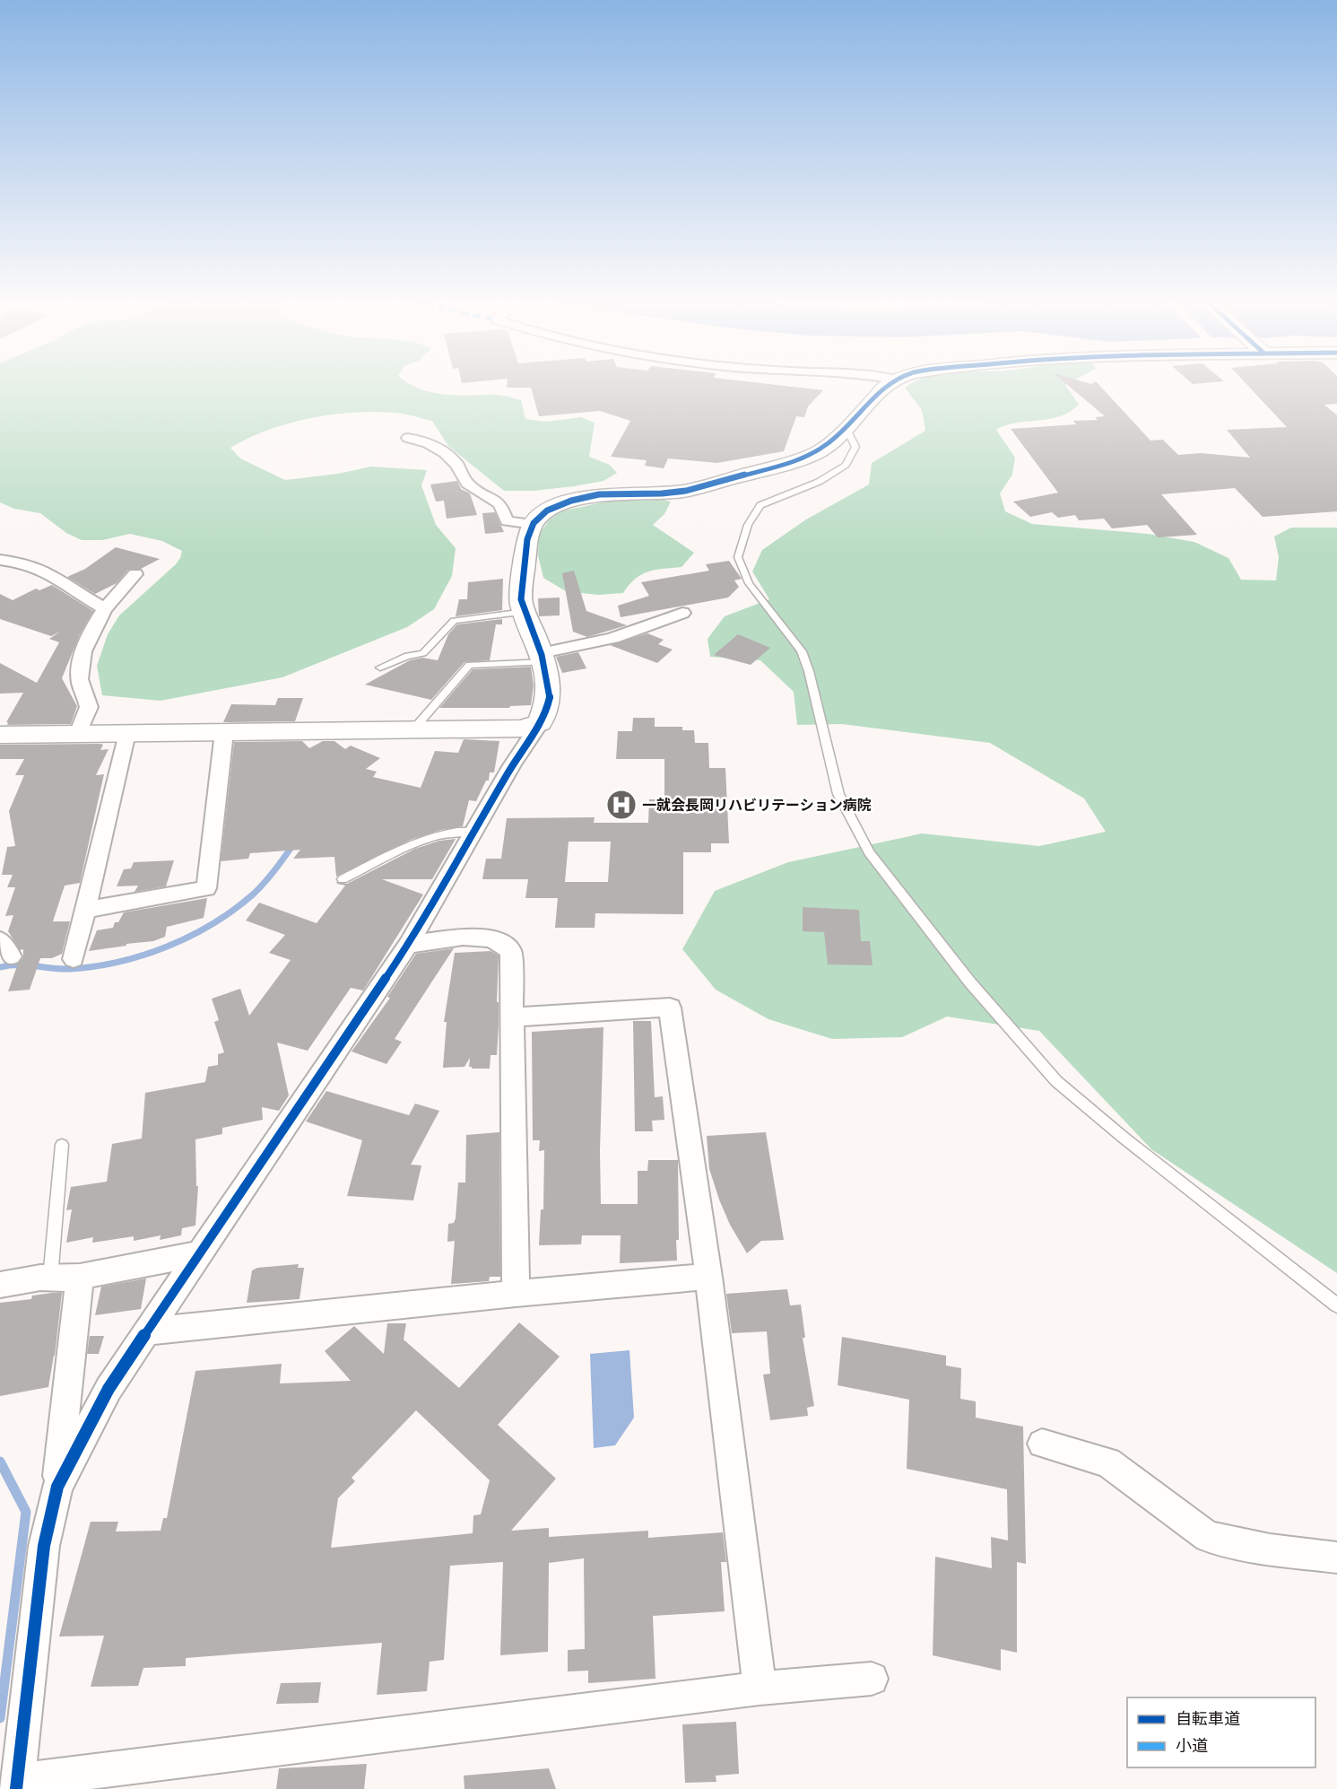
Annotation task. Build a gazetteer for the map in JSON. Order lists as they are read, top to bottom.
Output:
{
  "places": {
    "hospital": ["一就会長岡リハビリテーション病院"]
  },
  "legend": ["自転車道", "小道"]
}
